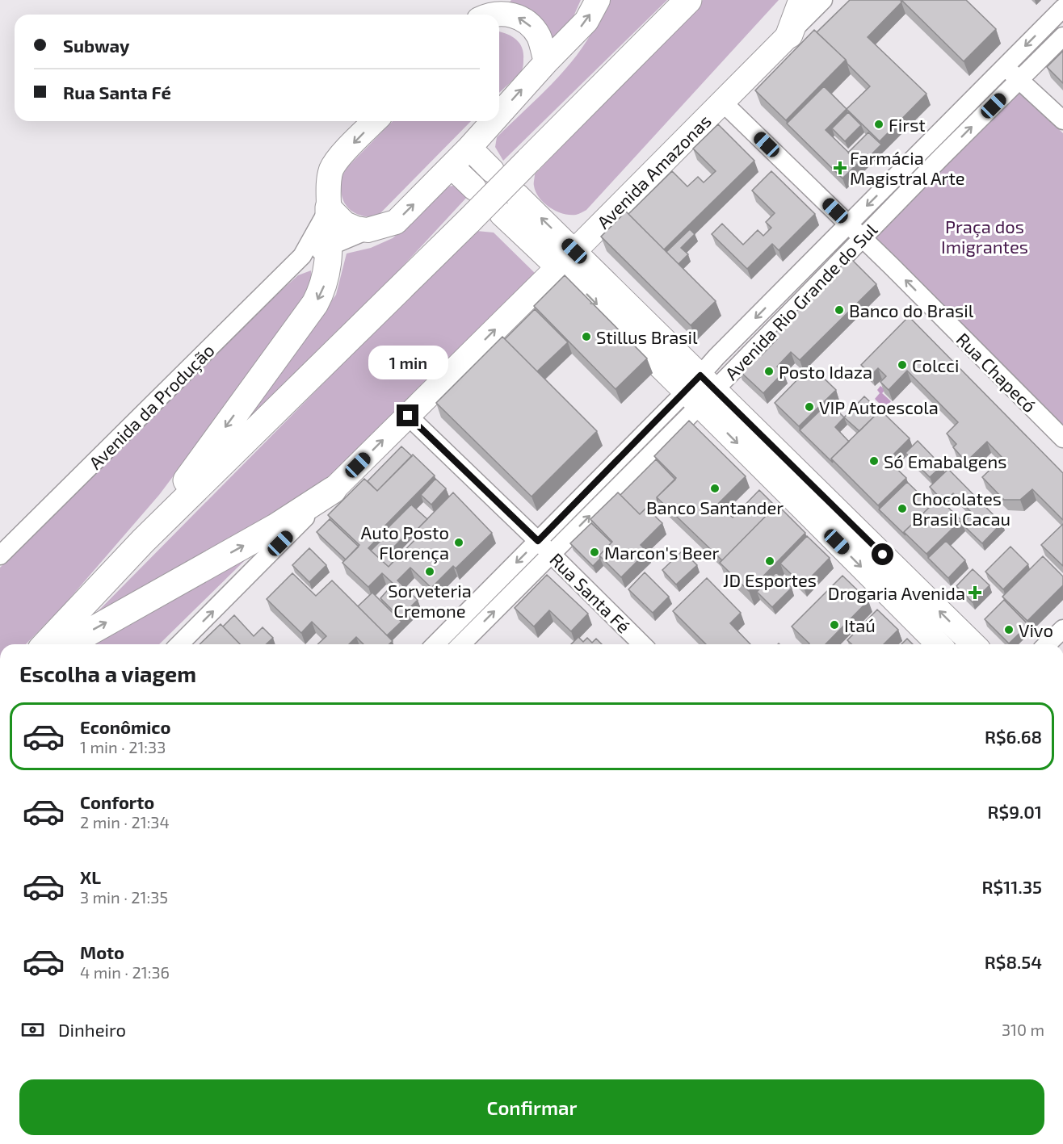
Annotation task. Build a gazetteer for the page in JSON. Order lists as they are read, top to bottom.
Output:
{
  "streets": {
    "main road": ["Avenida Amazonas"],
    "street": [
      "Avenida Rio Grande do Sul",
      "Rua Chapecó",
      "Avenida da Produção",
      "Rua Santa Fé"
    ]
  },
  "crossings": [
    ["Avenida Amazonas", "Rua Chapecó"],
    ["Avenida Amazonas", "Rua Santa Fé"],
    ["Avenida Rio Grande do Sul", "Rua Chapecó"],
    ["Avenida Rio Grande do Sul", "Rua Santa Fé"]
  ],
  "one_way": ["Avenida Amazonas", "Rua Chapecó"],
  "parks": ["Praça dos Imigrantes"],
  "places": {
    "other": [
      "First",
      "Banco do Brasil",
      "Stillus Brasil",
      "Colcci",
      "Posto Idaza",
      "VIP Autoescola",
      "Só Emabalgens",
      "Banco Santander",
      "Chocolates Brasil Cacau",
      "Auto Posto Florença",
      "Marcon's Beer",
      "JD Esportes",
      "Sorveteria Cremone",
      "Itaú",
      "Vivo"
    ],
    "health": ["Farmácia Magistral Arte", "Drogaria Avenida"]
  },
  "page": {
    "banner": ["Subway", "Rua Santa Fé"],
    "bubble": "1 min",
    "heading": "Escolha a viagem",
    "list": [
      {
        "name": "Econômico",
        "note": "1 min · 21:33",
        "value": "R$6.68"
      },
      {
        "name": "Conforto",
        "note": "2 min · 21:34",
        "value": "R$9.01"
      },
      {
        "name": "XL",
        "note": "3 min · 21:35",
        "value": "R$11.35"
      },
      {
        "name": "Moto",
        "note": "4 min · 21:36",
        "value": "R$8.54"
      }
    ],
    "pay": ["Dinheiro", "310 m"],
    "buttons": "Confirmar"
  }
}
